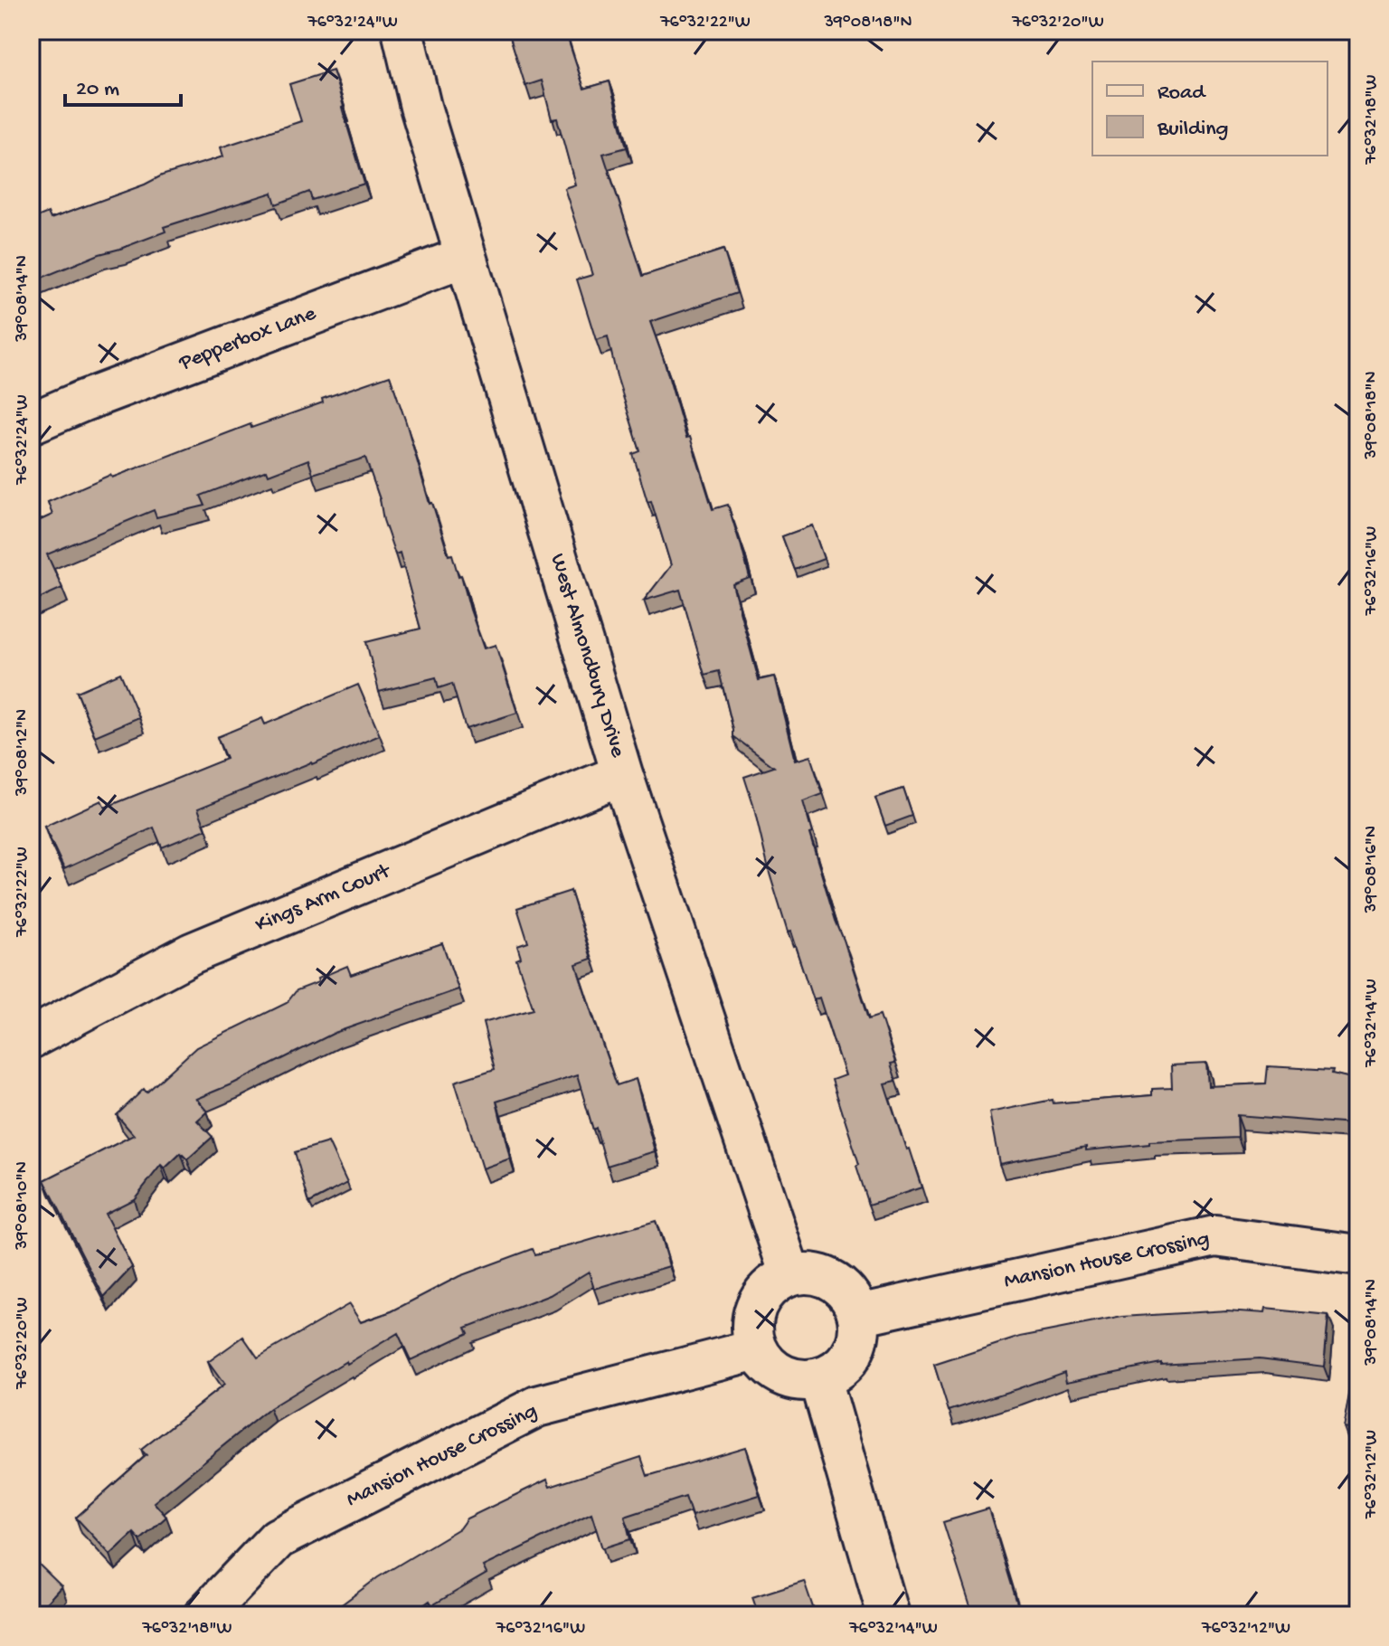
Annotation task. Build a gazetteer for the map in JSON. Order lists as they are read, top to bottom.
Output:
{
  "streets": {
    "street": [
      "Pepperbox Lane",
      "West Almondbury Drive",
      "Kings Arm Court",
      "Mansion House Crossing"
    ]
  },
  "crossings": [
    ["Pepperbox Lane", "West Almondbury Drive"],
    ["West Almondbury Drive", "Kings Arm Court"],
    ["West Almondbury Drive", "Mansion House Crossing"]
  ],
  "legend": ["Road", "Building"],
  "scale_bar": "20 m",
  "coordinates": [
    "76°32'24\"W",
    "76°32'22\"W",
    "39°08'18\"N",
    "76°32'20\"W",
    "76°32'18\"W",
    "39°08'14\"N",
    "76°32'16\"W",
    "39°08'12\"N",
    "39°08'16\"N",
    "76°32'14\"W",
    "39°08'10\"N",
    "76°32'12\"W"
  ]
}
